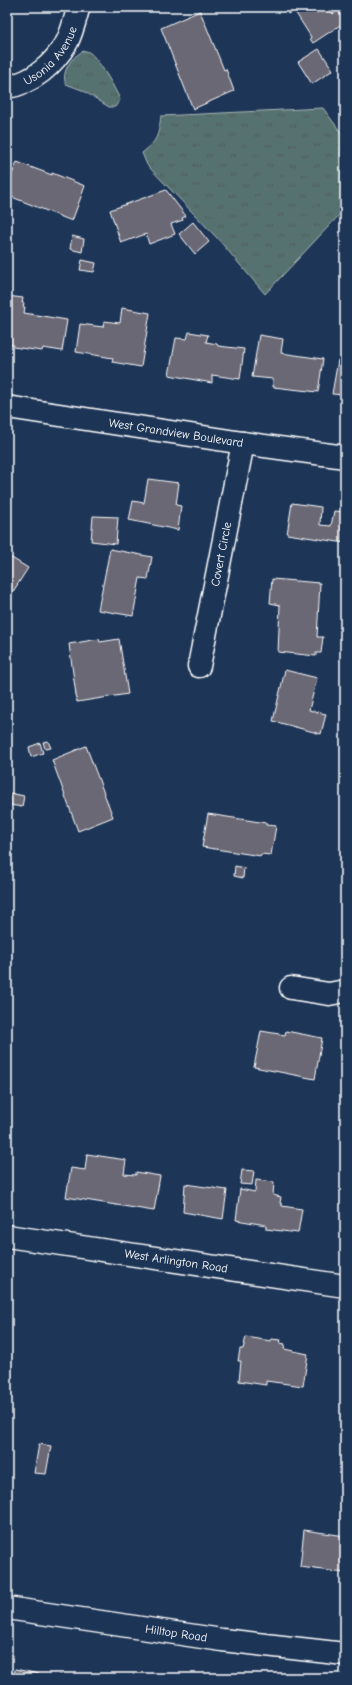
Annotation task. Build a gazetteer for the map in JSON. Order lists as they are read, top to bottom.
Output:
{
  "streets": {
    "street": [
      "Usonia Avenue",
      "West Grandview Boulevard",
      "Covert Circle",
      "West Arlington Road",
      "Hilltop Road"
    ]
  },
  "crossings": [
    ["West Grandview Boulevard", "Covert Circle"]
  ]
}
